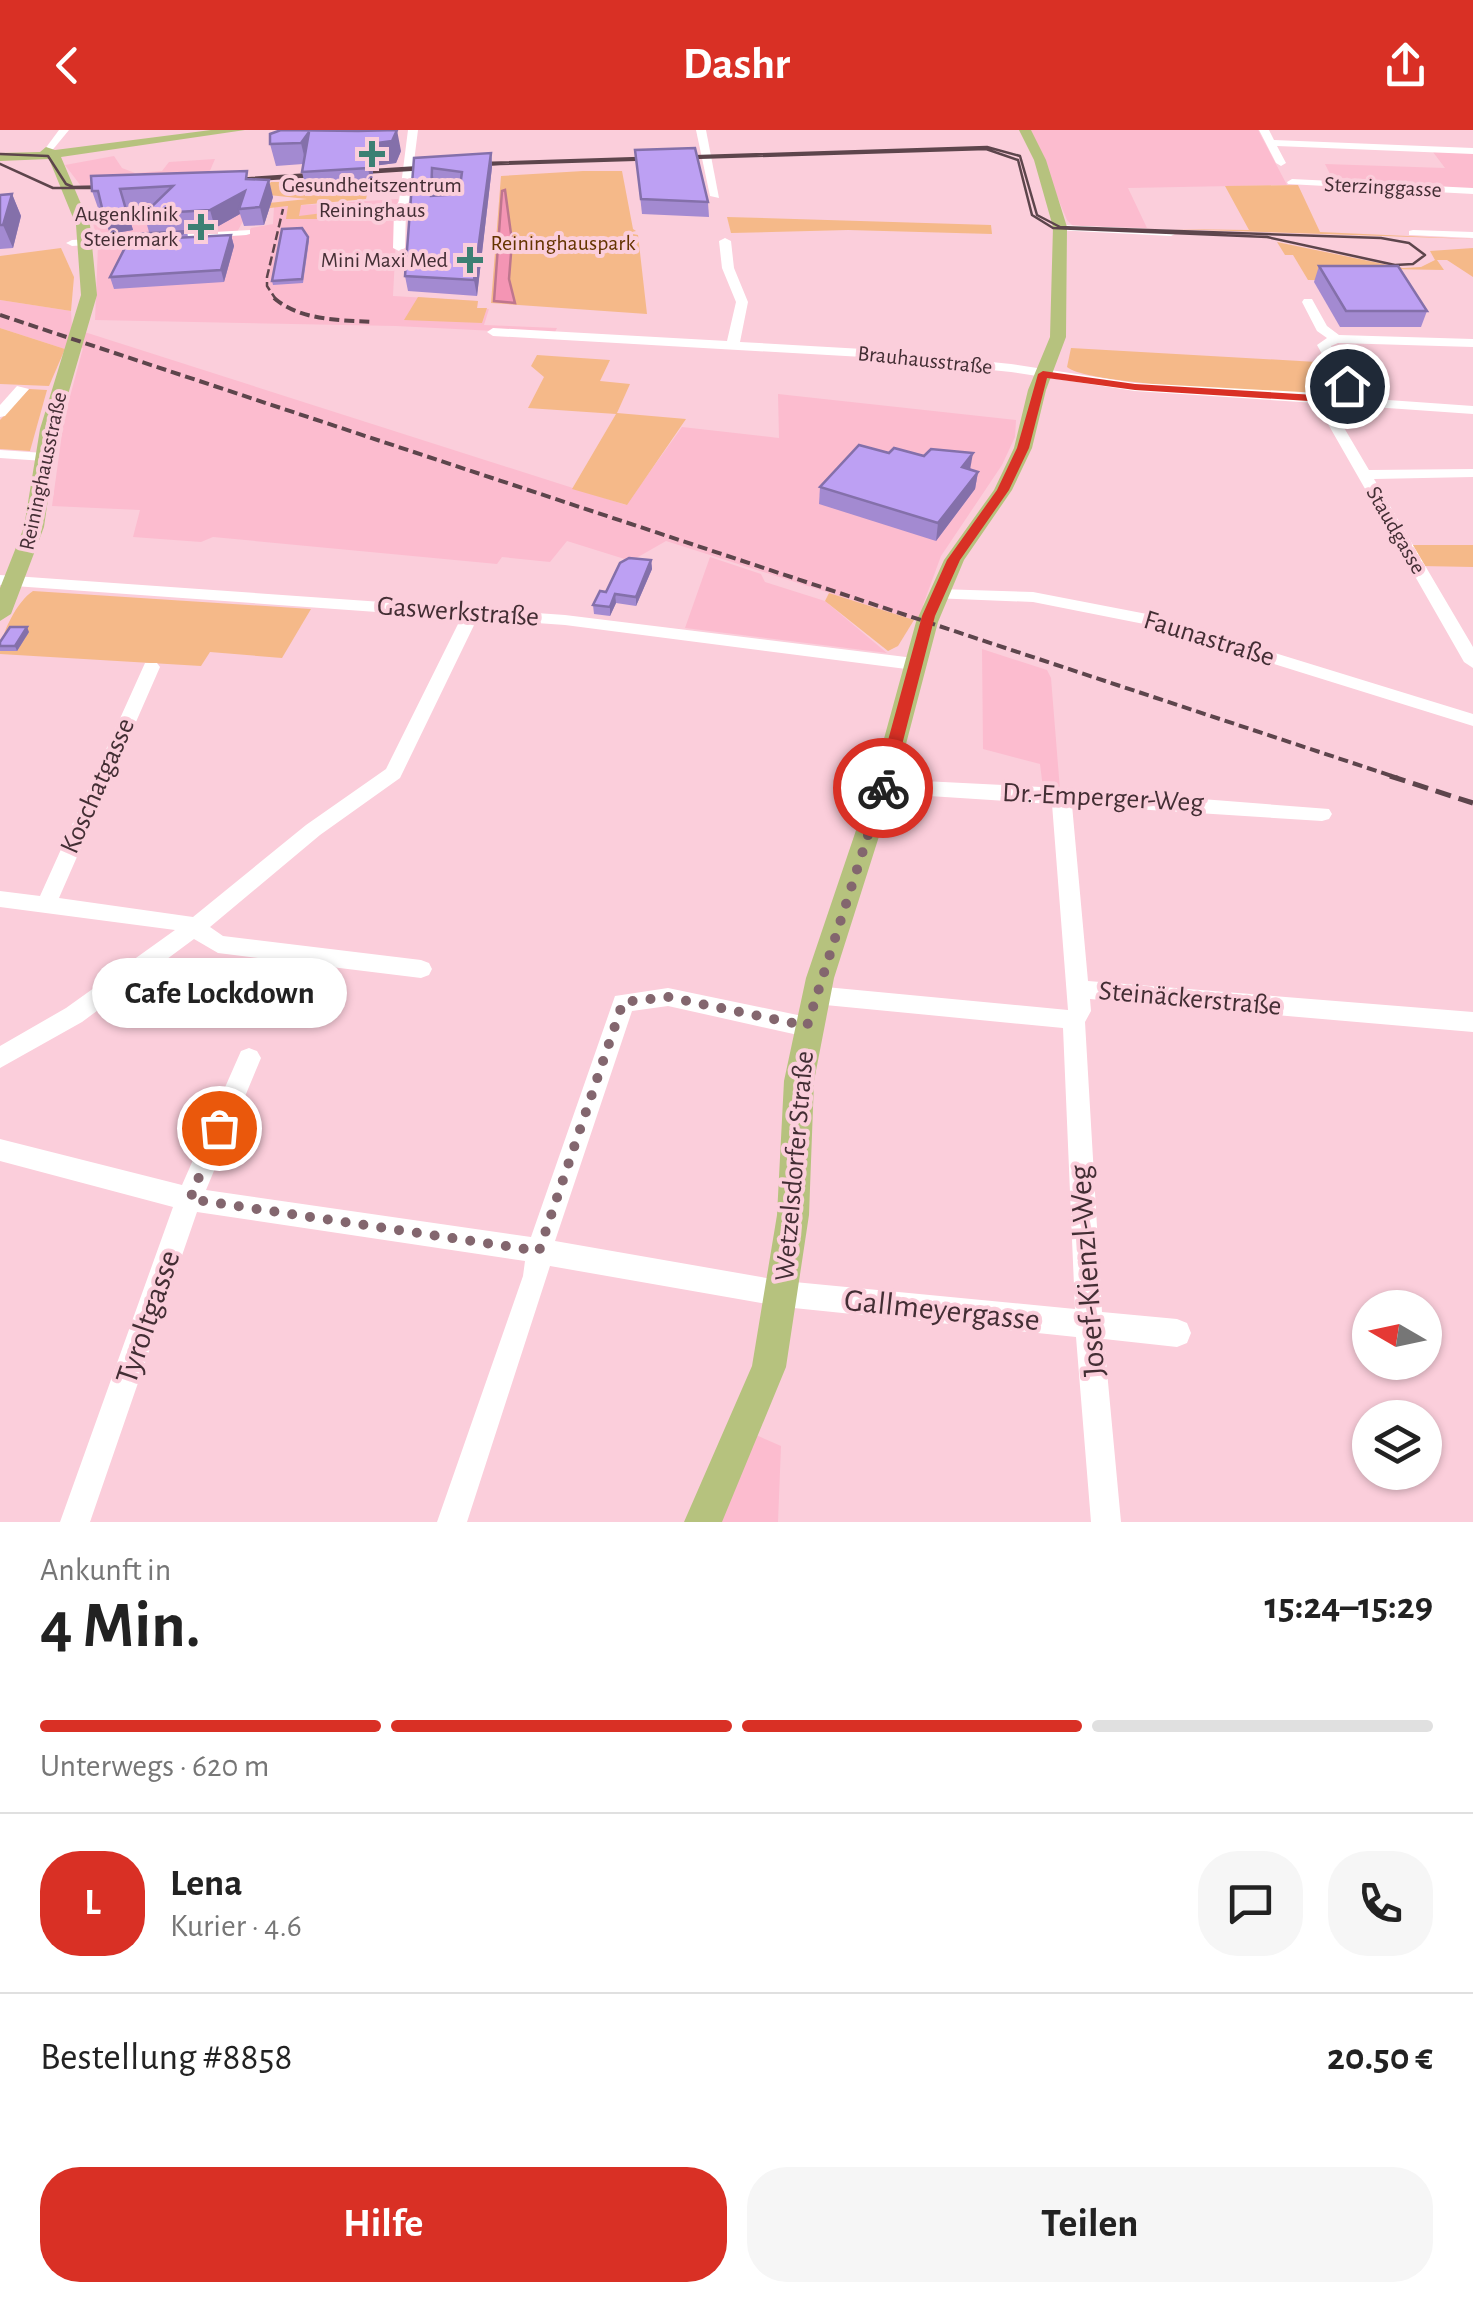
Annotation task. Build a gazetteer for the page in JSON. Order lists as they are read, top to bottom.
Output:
{
  "streets": {
    "main road": ["Reininghausstraße", "Wetzelsdorfer Straße"],
    "street": [
      "Sterzinggasse",
      "Brauhausstraße",
      "Staudgasse",
      "Gaswerkstraße",
      "Faunastraße",
      "Koschatgasse",
      "Dr.-Emperger-Weg",
      "Steinäckerstraße",
      "Josef-Kienzl-Weg",
      "Gallmeyergasse",
      "Tyroltgasse"
    ]
  },
  "crossings": [
    ["Brauhausstraße", "Staudgasse"],
    ["Brauhausstraße", "Wetzelsdorfer Straße"],
    ["Reininghausstraße", "Gaswerkstraße"],
    ["Gaswerkstraße", "Wetzelsdorfer Straße"],
    ["Faunastraße", "Wetzelsdorfer Straße"],
    ["Dr.-Emperger-Weg", "Wetzelsdorfer Straße"],
    ["Steinäckerstraße", "Wetzelsdorfer Straße"],
    ["Steinäckerstraße", "Josef-Kienzl-Weg"],
    ["Steinäckerstraße", "Gallmeyergasse"],
    ["Wetzelsdorfer Straße", "Gallmeyergasse"],
    ["Josef-Kienzl-Weg", "Gallmeyergasse"],
    ["Gallmeyergasse", "Tyroltgasse"]
  ],
  "parks": ["Reininghauspark"],
  "places": {
    "health": ["Gesundheitszentrum Reininghaus", "Augenklinik Steiermark", "Mini Maxi Med"],
    "other": ["Cafe Lockdown"]
  },
  "north": "left",
  "page": {
    "header": "Dashr",
    "bubble": "Cafe Lockdown",
    "heading": ["4 Min.", "Ankunft in", "15:24–15:29"],
    "panel": [
      "Lena",
      "Kurier · 4.6",
      "Bestellung #8858",
      "20.50 €"
    ],
    "bar": "Unterwegs · 620 m",
    "round": "L",
    "buttons": ["Hilfe", "Teilen"]
  }
}
